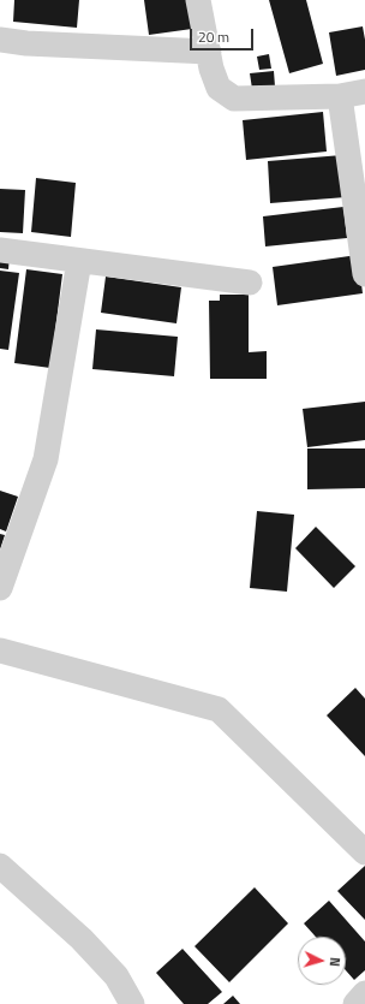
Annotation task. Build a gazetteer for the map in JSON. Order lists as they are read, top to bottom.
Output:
{
  "scale_bar": "20 m",
  "north": "right"
}
